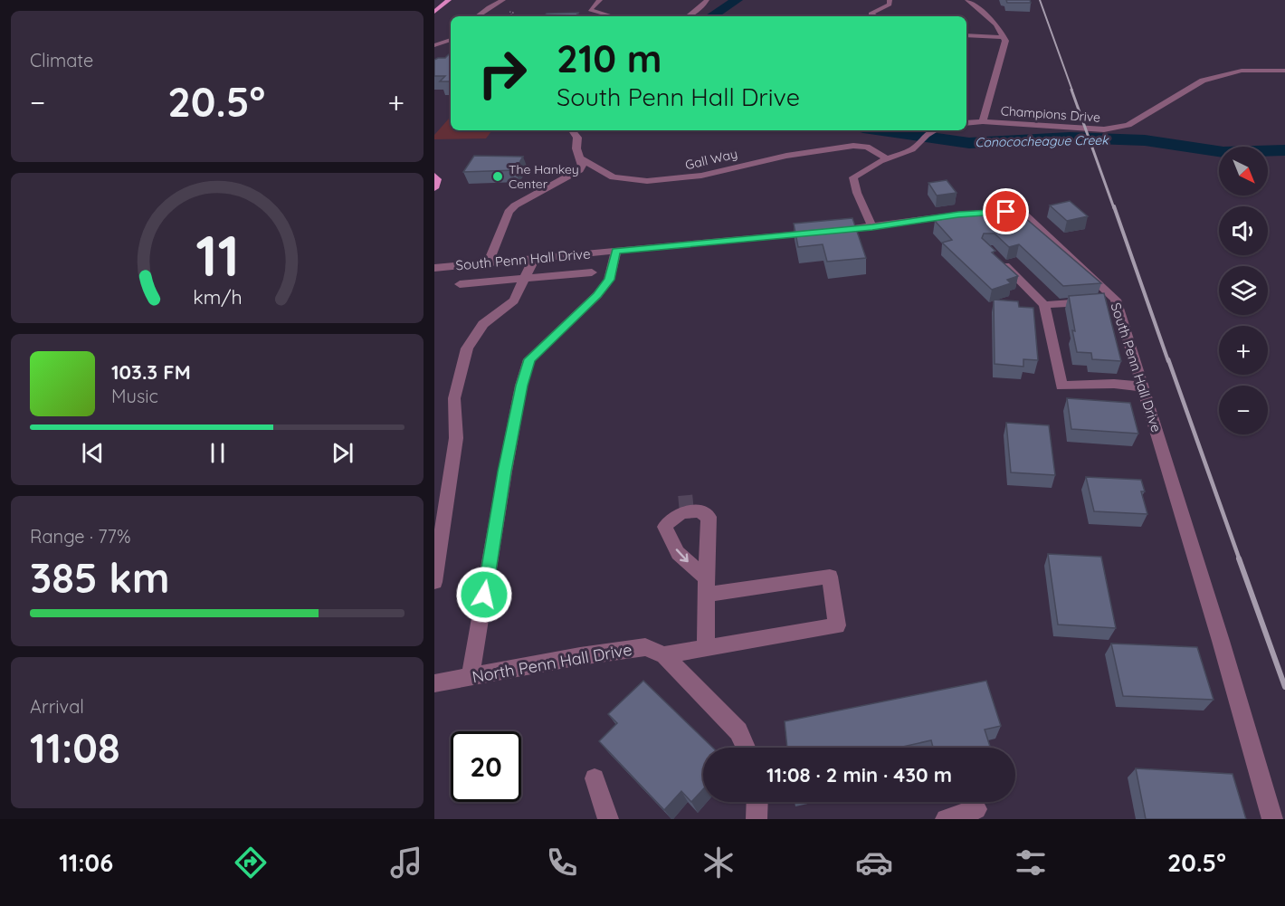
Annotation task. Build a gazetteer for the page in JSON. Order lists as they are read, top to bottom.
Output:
{
  "streets": {
    "street": [
      "Champions Drive",
      "Gall Way",
      "South Penn Hall Drive",
      "North Penn Hall Drive"
    ]
  },
  "water": ["Conococheague Creek"],
  "places": ["The Hankey Center"],
  "north": "bottom right",
  "page": {
    "tile": [
      "Climate",
      ["Range · 77%", "385 km"],
      ["Arrival", "11:08"]
    ],
    "turn": ["210 m", "South Penn Hall Drive"],
    "heat": ["−", "20.5°", "+"],
    "map_buttons": ["+", "−"],
    "song": ["103.3 FM", "Music"],
    "limit": "20",
    "trip": "11:08 · 2 min · 430 m",
    "tabs": ["11:06", "20.5°"],
    "gauge": ["11", "km/h"]
  }
}
